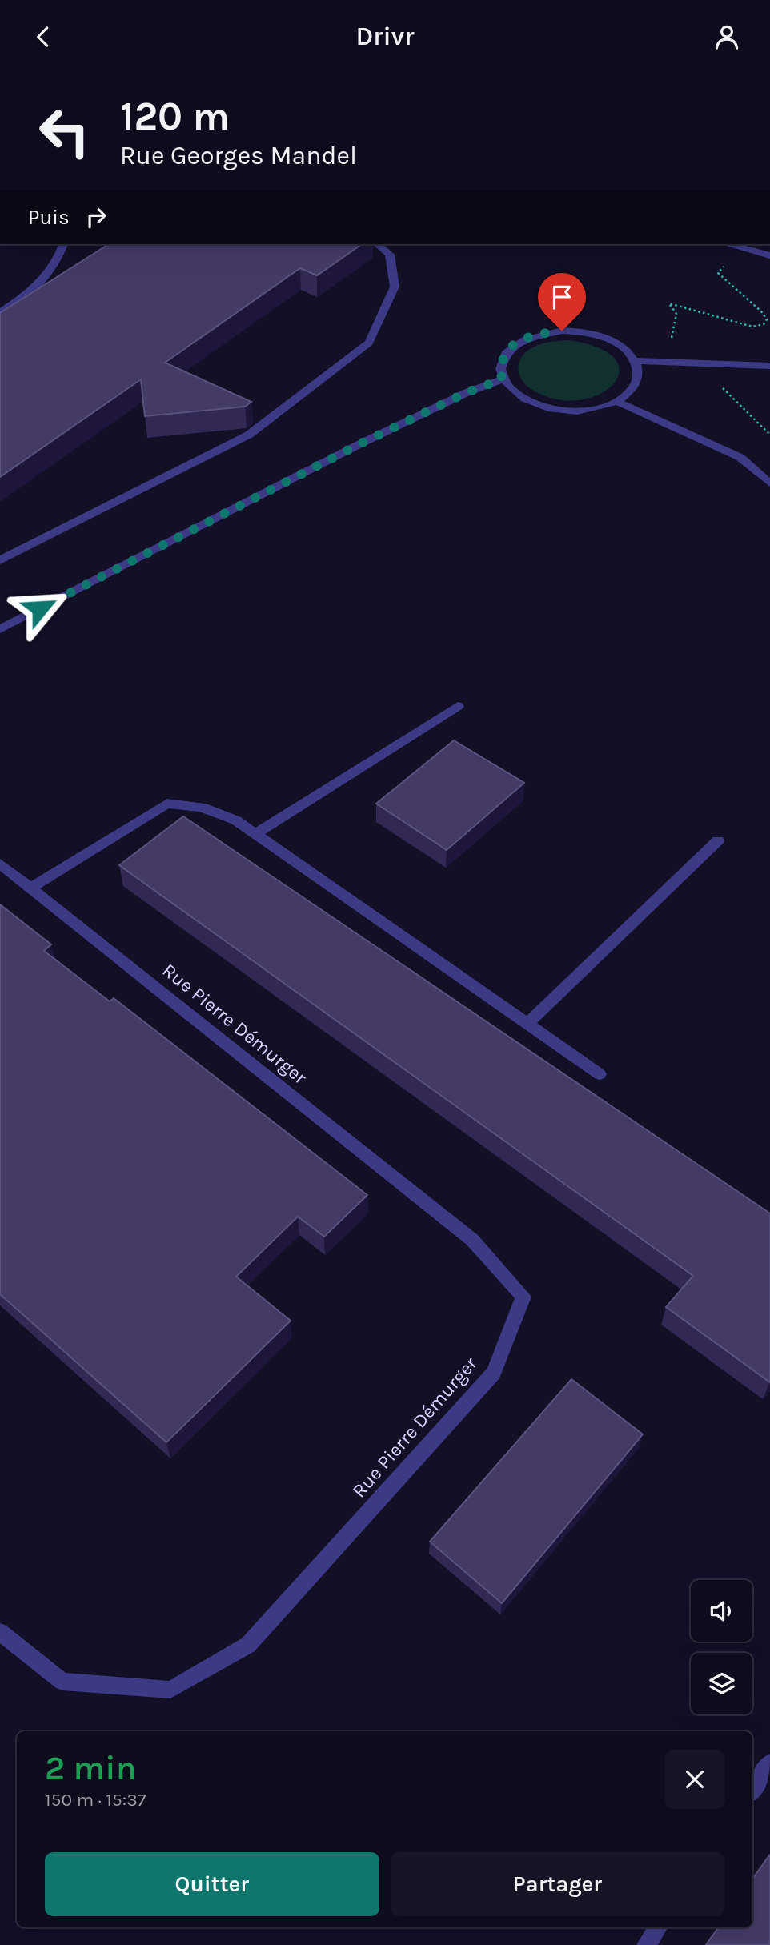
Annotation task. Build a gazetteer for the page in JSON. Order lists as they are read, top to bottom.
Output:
{
  "streets": {
    "street": ["Rue Pierre Démurger"]
  },
  "page": {
    "header": "Drivr",
    "turn": ["120 m", "Rue Georges Mandel"],
    "then": "Puis",
    "heading": ["2 min", "150 m · 15:37"],
    "buttons": ["Quitter", "Partager"]
  }
}
